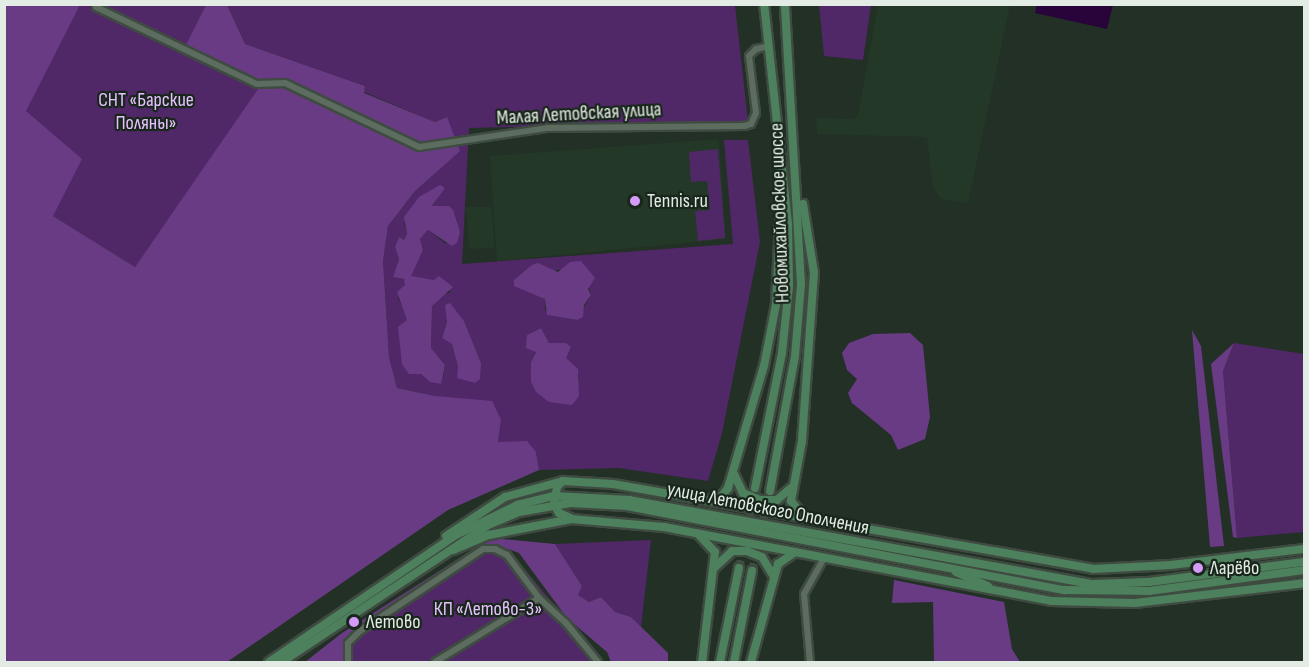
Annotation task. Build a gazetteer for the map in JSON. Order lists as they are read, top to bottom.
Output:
{
  "streets": {
    "street": ["Малая Летовская улица", "Новомихайловское шоссе", "улица Летовского Ополчения"]
  },
  "crossings": [
    ["Малая Летовская улица", "Новомихайловское шоссе"]
  ],
  "parks": ["СНТ «Барские Поляны»", "КП «Летово-3»"],
  "places": ["Tennis.ru", "Ларёво", "Летово"]
}
